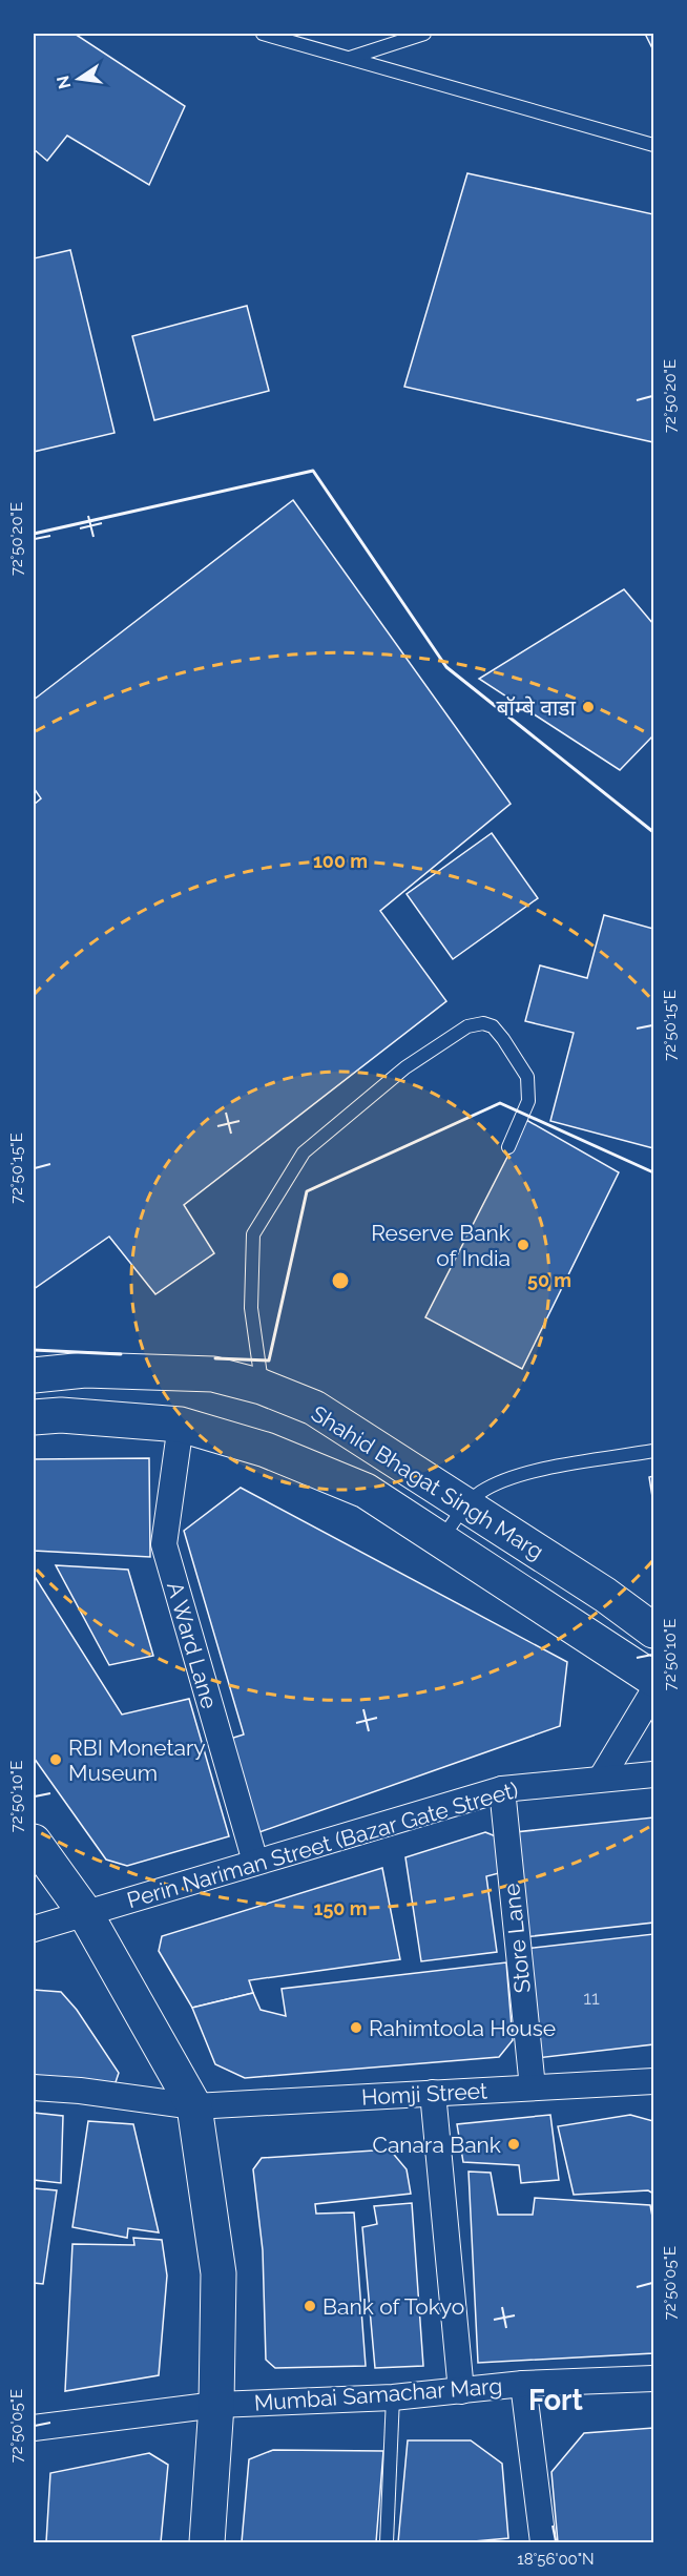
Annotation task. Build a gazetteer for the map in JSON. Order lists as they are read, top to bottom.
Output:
{
  "streets": {
    "main road": ["Shahid Bhagat Singh Marg"],
    "street": [
      "A Ward Lane",
      "Perin Nariman Street (Bazar Gate Street)",
      "Store Lane",
      "Homji Street",
      "Mumbai Samachar Marg"
    ]
  },
  "crossings": [
    ["Shahid Bhagat Singh Marg", "A Ward Lane"],
    ["A Ward Lane", "Perin Nariman Street (Bazar Gate Street)"],
    ["Perin Nariman Street (Bazar Gate Street)", "Store Lane"],
    ["Store Lane", "Homji Street"]
  ],
  "districts": ["Fort"],
  "places": [
    "बॉम्बे वाडा",
    "Reserve Bank of India",
    "RBI Monetary Museum",
    "Rahimtoola House",
    "Canara Bank",
    "Bank of Tokyo"
  ],
  "house_numbers": ["11"],
  "north": "left",
  "coordinates": [
    "72°50'20\"E",
    "72°50'15\"E",
    "72°50'10\"E",
    "72°50'05\"E",
    "18°56'00\"N"
  ],
  "rings": ["100 m", "50 m", "150 m"]
}
